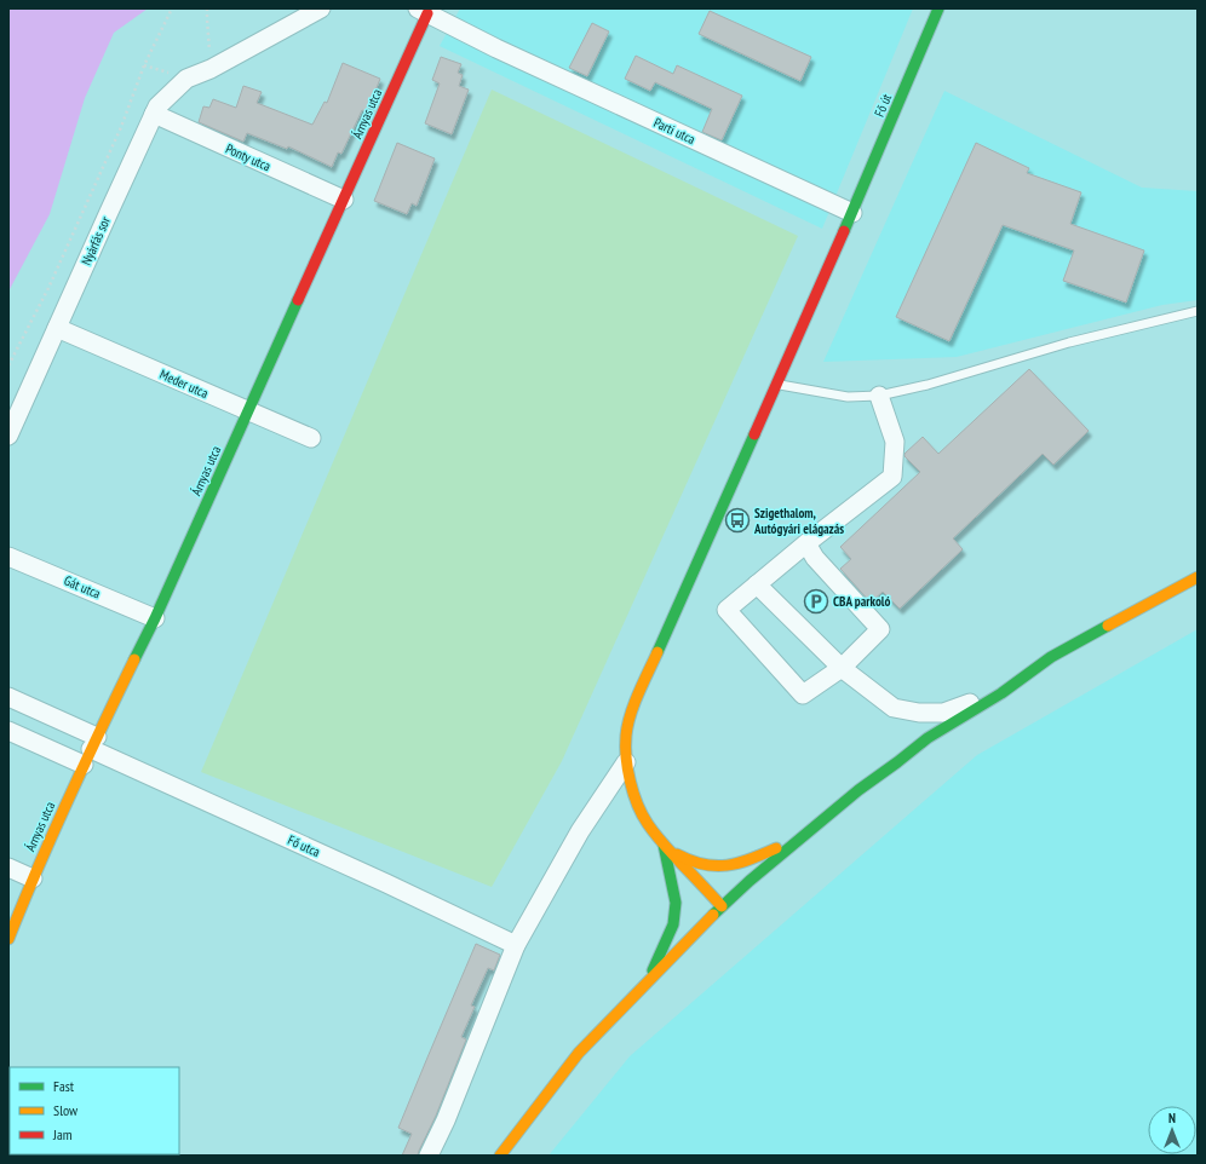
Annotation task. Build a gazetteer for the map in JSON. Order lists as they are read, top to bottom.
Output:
{
  "streets": {
    "main road": ["Fő út", "Árnyas utca"],
    "street": [
      "Parti utca",
      "Ponty utca",
      "Nyárfás sor",
      "Meder utca",
      "Gát utca",
      "Fő utca"
    ]
  },
  "crossings": [
    ["Fő út", "Parti utca"],
    ["Árnyas utca", "Parti utca"],
    ["Árnyas utca", "Ponty utca"],
    ["Árnyas utca", "Meder utca"],
    ["Árnyas utca", "Gát utca"],
    ["Árnyas utca", "Fő utca"],
    ["Ponty utca", "Nyárfás sor"],
    ["Nyárfás sor", "Meder utca"]
  ],
  "places": {
    "bus stop": ["Szigethalom, Autógyári elágazás"],
    "parking": ["CBA parkoló"]
  },
  "legend": ["Fast", "Slow", "Jam"],
  "north": "top"
}
